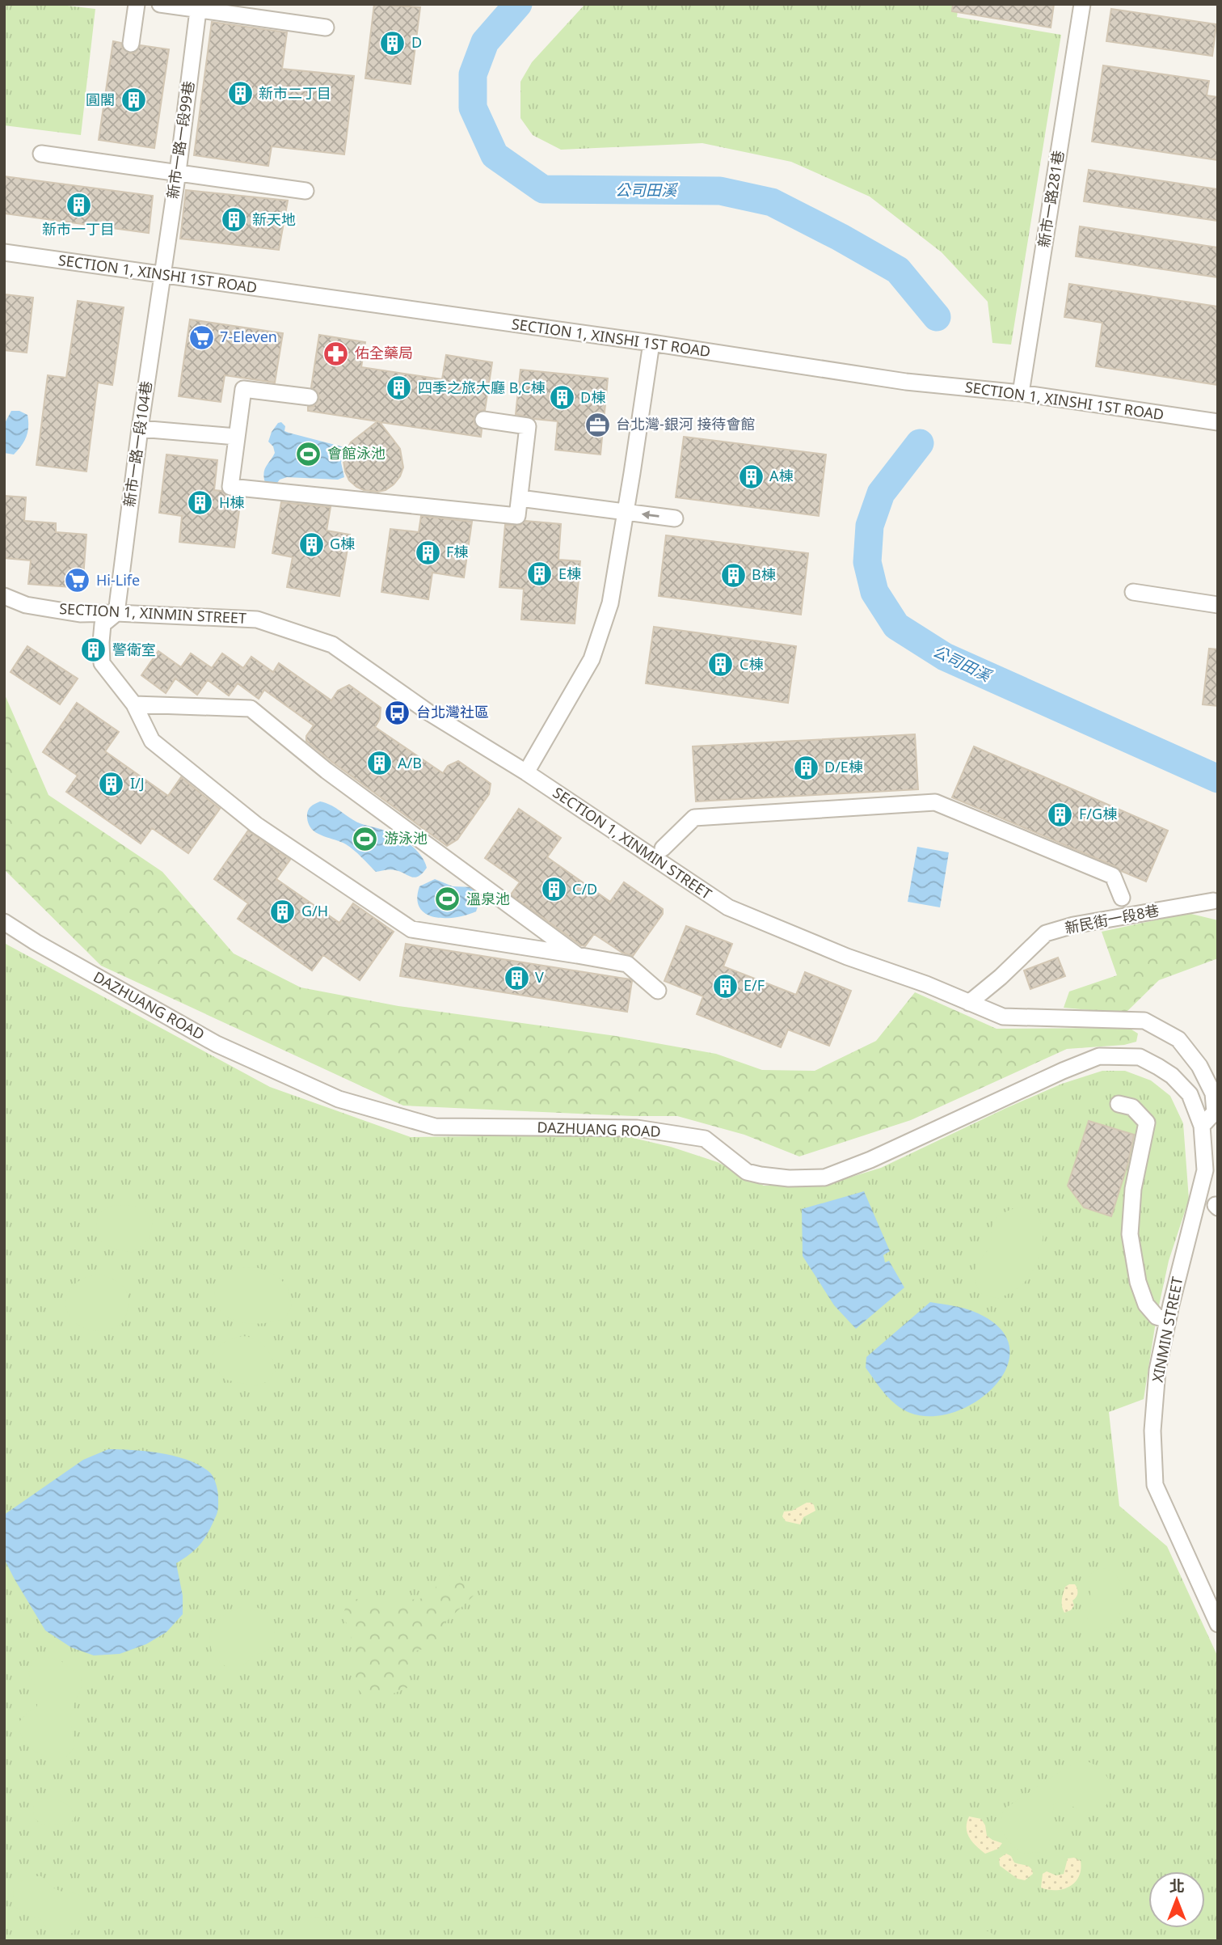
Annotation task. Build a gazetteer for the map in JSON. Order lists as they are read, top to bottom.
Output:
{
  "streets": {
    "street": [
      "新市一路一段99巷",
      "新市一路281巷",
      "SECTION 1, XINSHI 1ST ROAD",
      "新市一路一段104巷",
      "SECTION 1, XINMIN STREET",
      "新民街一段8巷",
      "DAZHUANG ROAD",
      "XINMIN STREET"
    ]
  },
  "crossings": [
    ["新市一路一段99巷", "SECTION 1, XINSHI 1ST ROAD"],
    ["新市一路一段99巷", "新市一路一段104巷"],
    ["新市一路281巷", "SECTION 1, XINSHI 1ST ROAD"],
    ["SECTION 1, XINSHI 1ST ROAD", "新市一路一段104巷"],
    ["新市一路一段104巷", "SECTION 1, XINMIN STREET"],
    ["SECTION 1, XINMIN STREET", "新民街一段8巷"],
    ["SECTION 1, XINMIN STREET", "DAZHUANG ROAD"],
    ["SECTION 1, XINMIN STREET", "XINMIN STREET"],
    ["DAZHUANG ROAD", "XINMIN STREET"]
  ],
  "water": ["公司田溪"],
  "places": {
    "building": [
      "D",
      "新市二丁目",
      "圓閣",
      "新市一丁目",
      "新天地",
      "四季之旅大廳 B,C棟",
      "D棟",
      "A棟",
      "H棟",
      "G棟",
      "F棟",
      "E棟",
      "B棟",
      "警衛室",
      "C棟",
      "A/B",
      "D/E棟",
      "I/J",
      "F/G棟",
      "C/D",
      "G/H",
      "V",
      "E/F"
    ],
    "supermarket": ["7-Eleven", "Hi-Life"],
    "pharmacy": ["佑全藥局"],
    "office": ["台北灣-銀河 接待會館"],
    "sports": ["會館泳池", "游泳池", "溫泉池"],
    "bus stop": ["台北灣社區"]
  },
  "north": "top"
}
